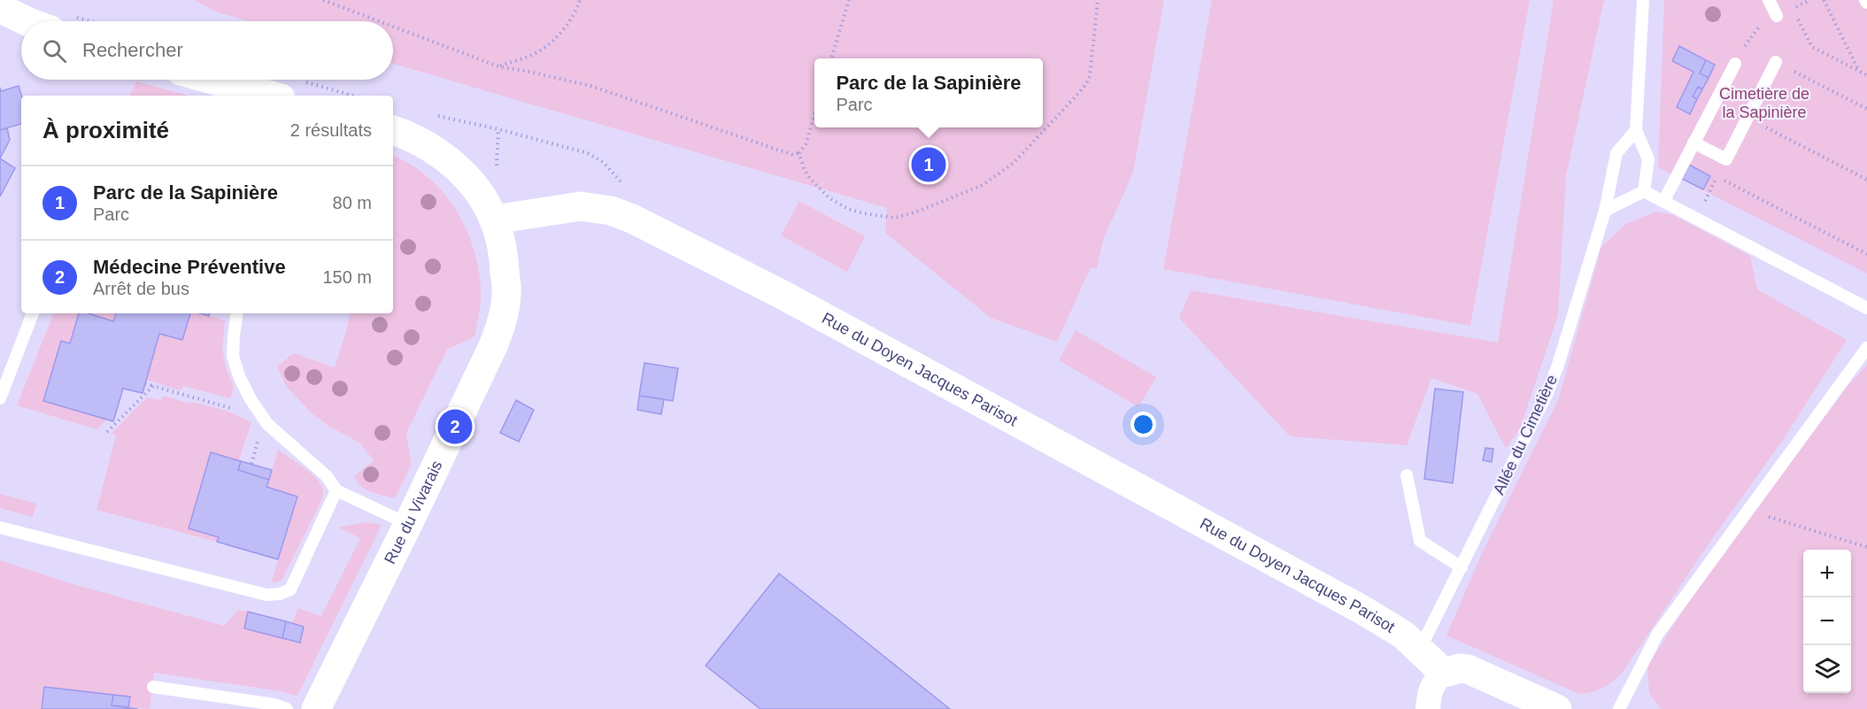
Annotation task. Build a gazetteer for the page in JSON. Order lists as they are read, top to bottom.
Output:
{
  "streets": {
    "street": ["Rue du Doyen Jacques Parisot", "Rue du Vivarais"],
    "lane": ["Allée du Cimetière"]
  },
  "crossings": [
    ["Rue du Doyen Jacques Parisot", "Allée du Cimetière"],
    ["Rue du Doyen Jacques Parisot", "Rue du Vivarais"]
  ],
  "parks": ["Cimetière de la Sapinière"],
  "page": {
    "search": "Rechercher",
    "popup": ["Parc de la Sapinière", "Parc"],
    "heading": ["À proximité", "2 résultats"],
    "pins": ["1", "2"],
    "list": [
      {
        "mark": "1",
        "name": "Parc de la Sapinière",
        "note": "Parc",
        "value": "80 m"
      },
      {
        "mark": "2",
        "name": "Médecine Préventive",
        "note": "Arrêt de bus",
        "value": "150 m"
      }
    ],
    "map_buttons": ["+", "−"]
  }
}
